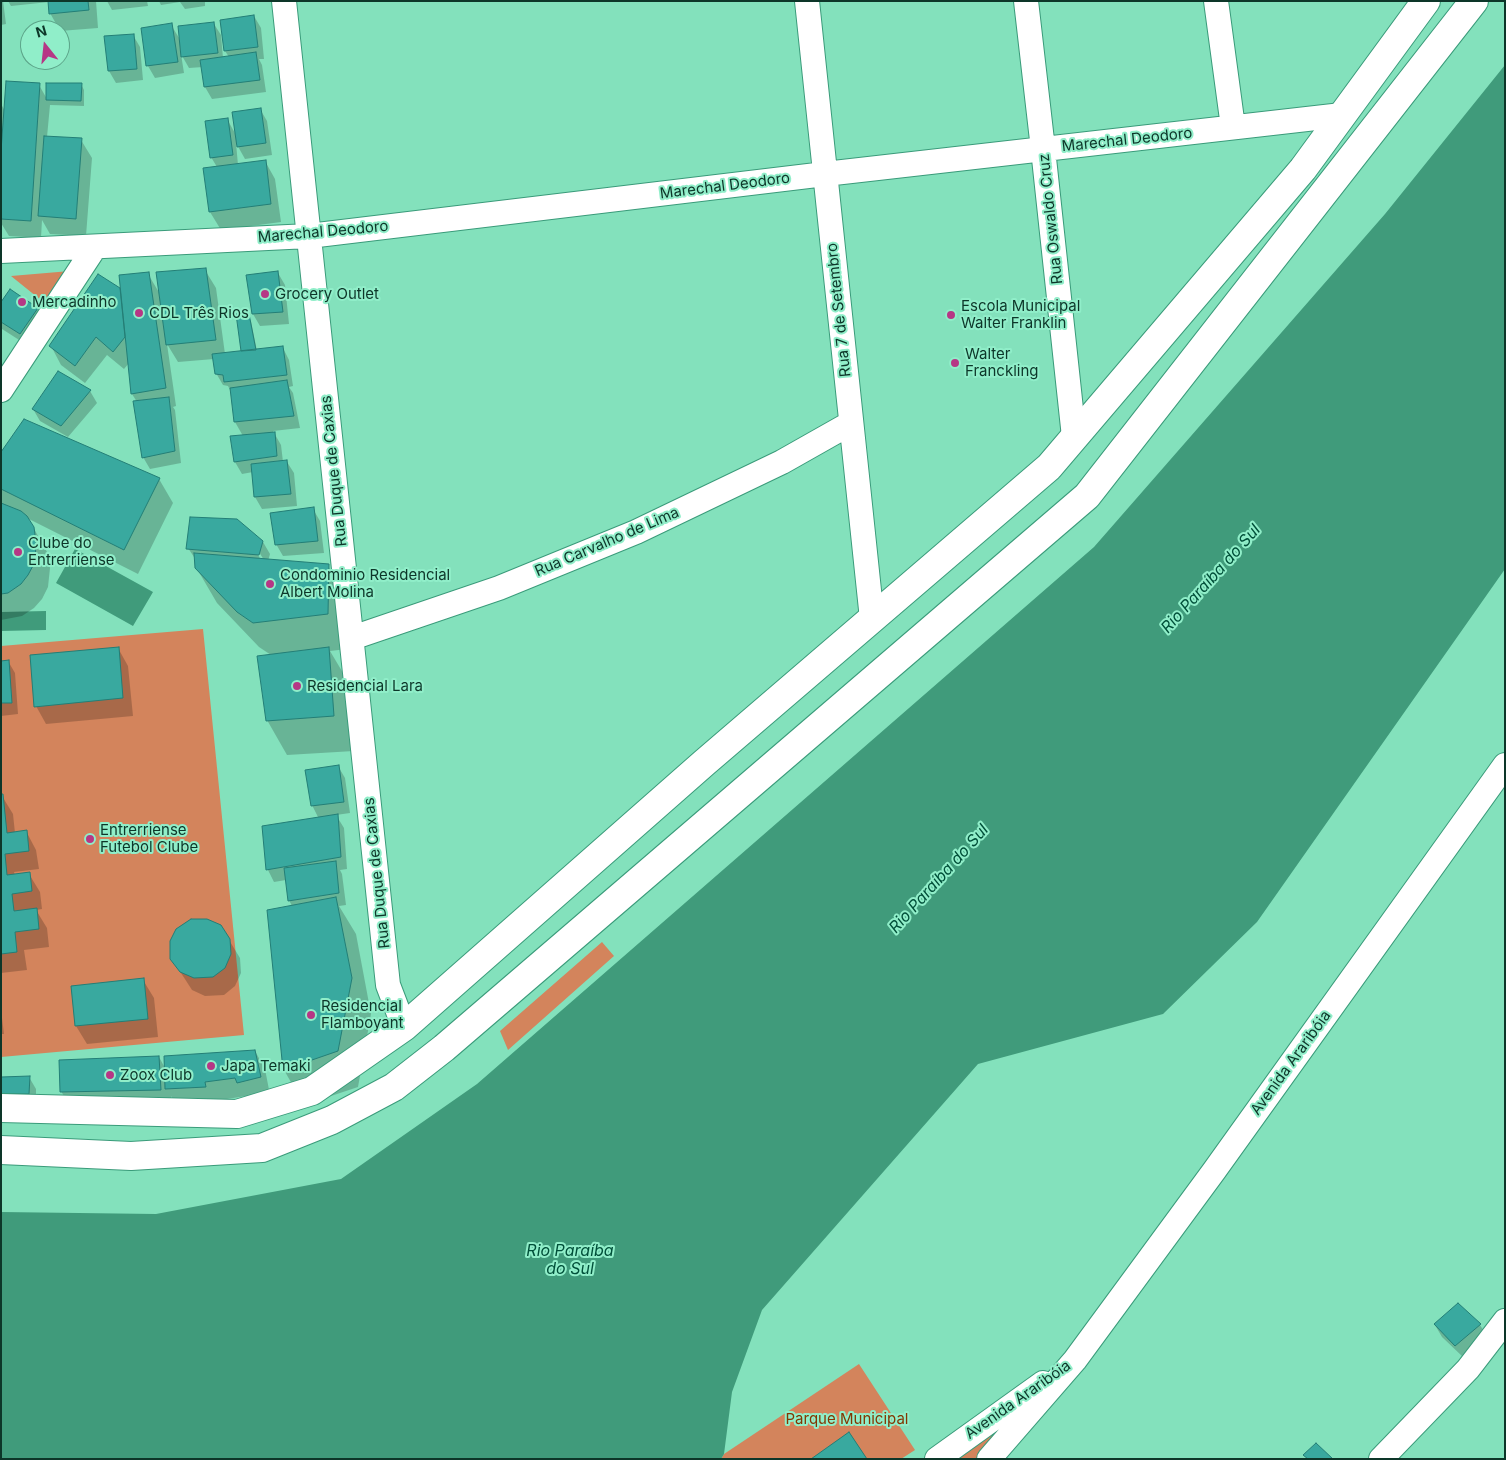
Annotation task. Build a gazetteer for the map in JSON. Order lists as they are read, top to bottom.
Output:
{
  "streets": {
    "street": [
      "Marechal Deodoro",
      "Rua Oswaldo Cruz",
      "Rua 7 de Setembro",
      "Rua Duque de Caxias",
      "Rua Carvalho de Lima",
      "Avenida Araribóia"
    ]
  },
  "crossings": [
    ["Marechal Deodoro", "Rua Oswaldo Cruz"],
    ["Marechal Deodoro", "Rua 7 de Setembro"],
    ["Marechal Deodoro", "Rua Duque de Caxias"],
    ["Rua 7 de Setembro", "Rua Carvalho de Lima"],
    ["Rua Duque de Caxias", "Rua Carvalho de Lima"]
  ],
  "water": ["Rio Paraíba do Sul"],
  "parks": ["Parque Municipal"],
  "places": [
    "Grocery Outlet",
    "Mercadinho",
    "CDL Três Rios",
    "Escola Municipal Walter Franklin",
    "Walter Franckling",
    "Clube do Entrerriense",
    "Condominio Residencial Albert Molina",
    "Residencial Lara",
    "Entrerriense Futebol Clube",
    "Residencial Flamboyant",
    "Japa Temaki",
    "Zoox Club"
  ],
  "north": "top"
}
